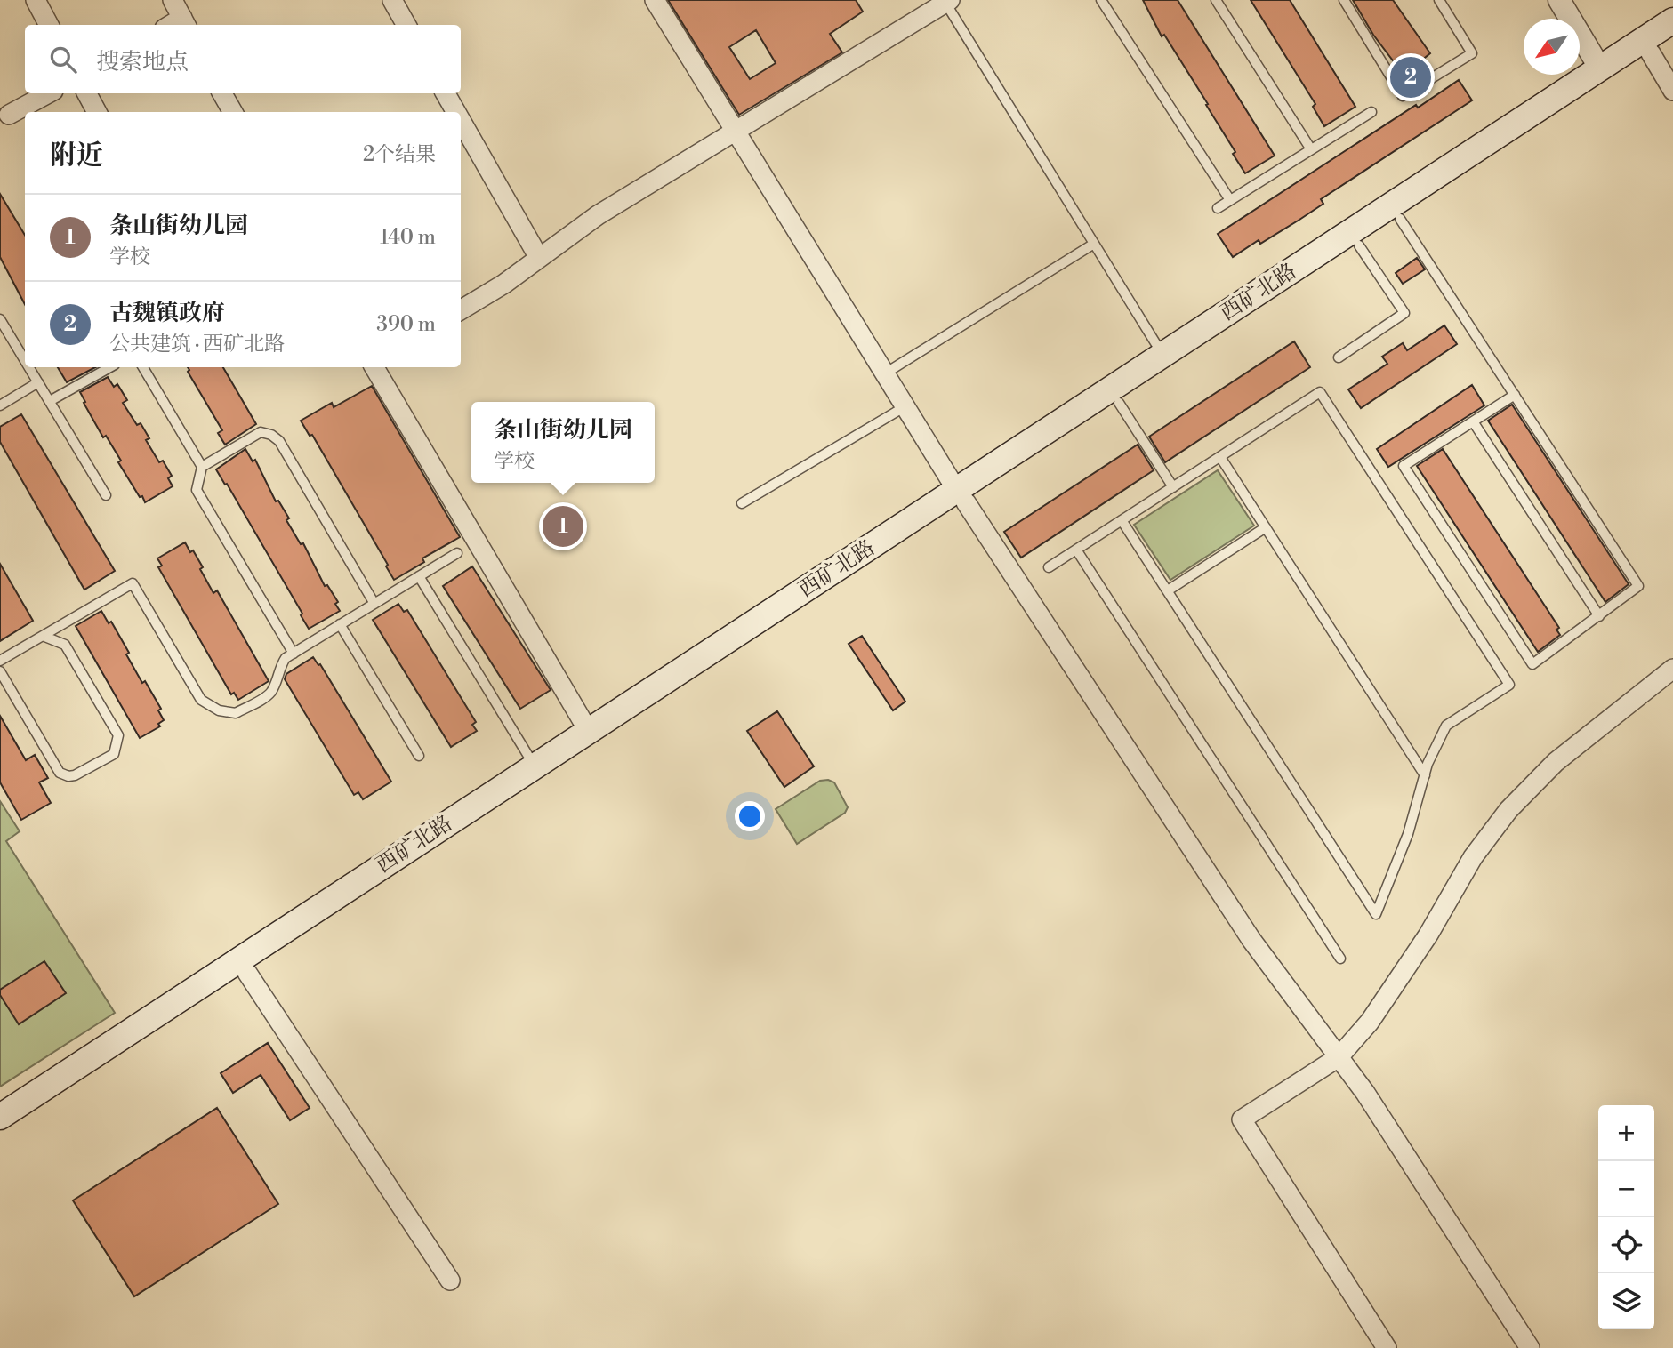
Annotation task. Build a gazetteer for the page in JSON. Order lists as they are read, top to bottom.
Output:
{
  "streets": {
    "main road": ["西矿北路"]
  },
  "north": "bottom left",
  "page": {
    "search": "搜索地点",
    "pins": ["2", "1"],
    "heading": ["附近", "2个结果"],
    "list": [
      {
        "mark": "1",
        "name": "条山街幼儿园",
        "note": "学校",
        "value": "140 m"
      },
      {
        "mark": "2",
        "name": "古魏镇政府",
        "note": "公共建筑 · 西矿北路",
        "value": "390 m"
      }
    ],
    "popup": ["条山街幼儿园", "学校"],
    "map_buttons": ["+", "−"]
  }
}
